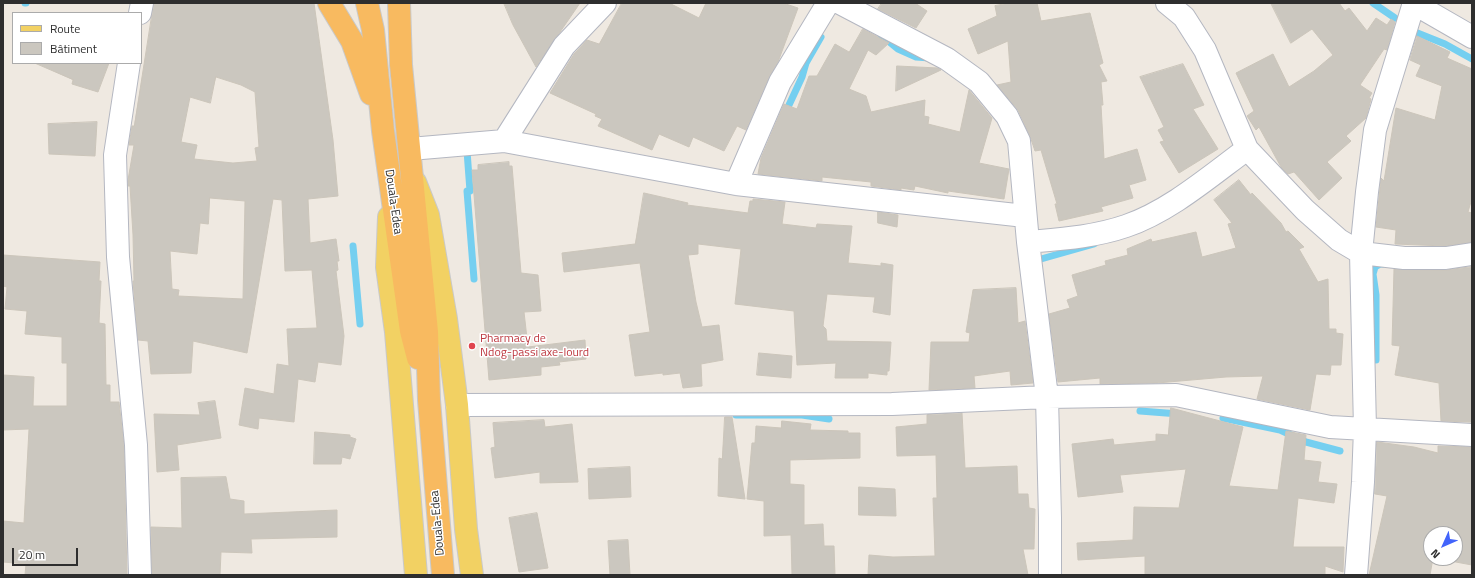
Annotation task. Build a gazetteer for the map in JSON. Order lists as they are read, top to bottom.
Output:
{
  "streets": {
    "highway": ["Douala-Edea"]
  },
  "places": ["Pharmacy de Ndog-passi axe-lourd"],
  "legend": ["Route", "Bâtiment"],
  "scale_bar": "20 m",
  "north": "bottom left"
}
